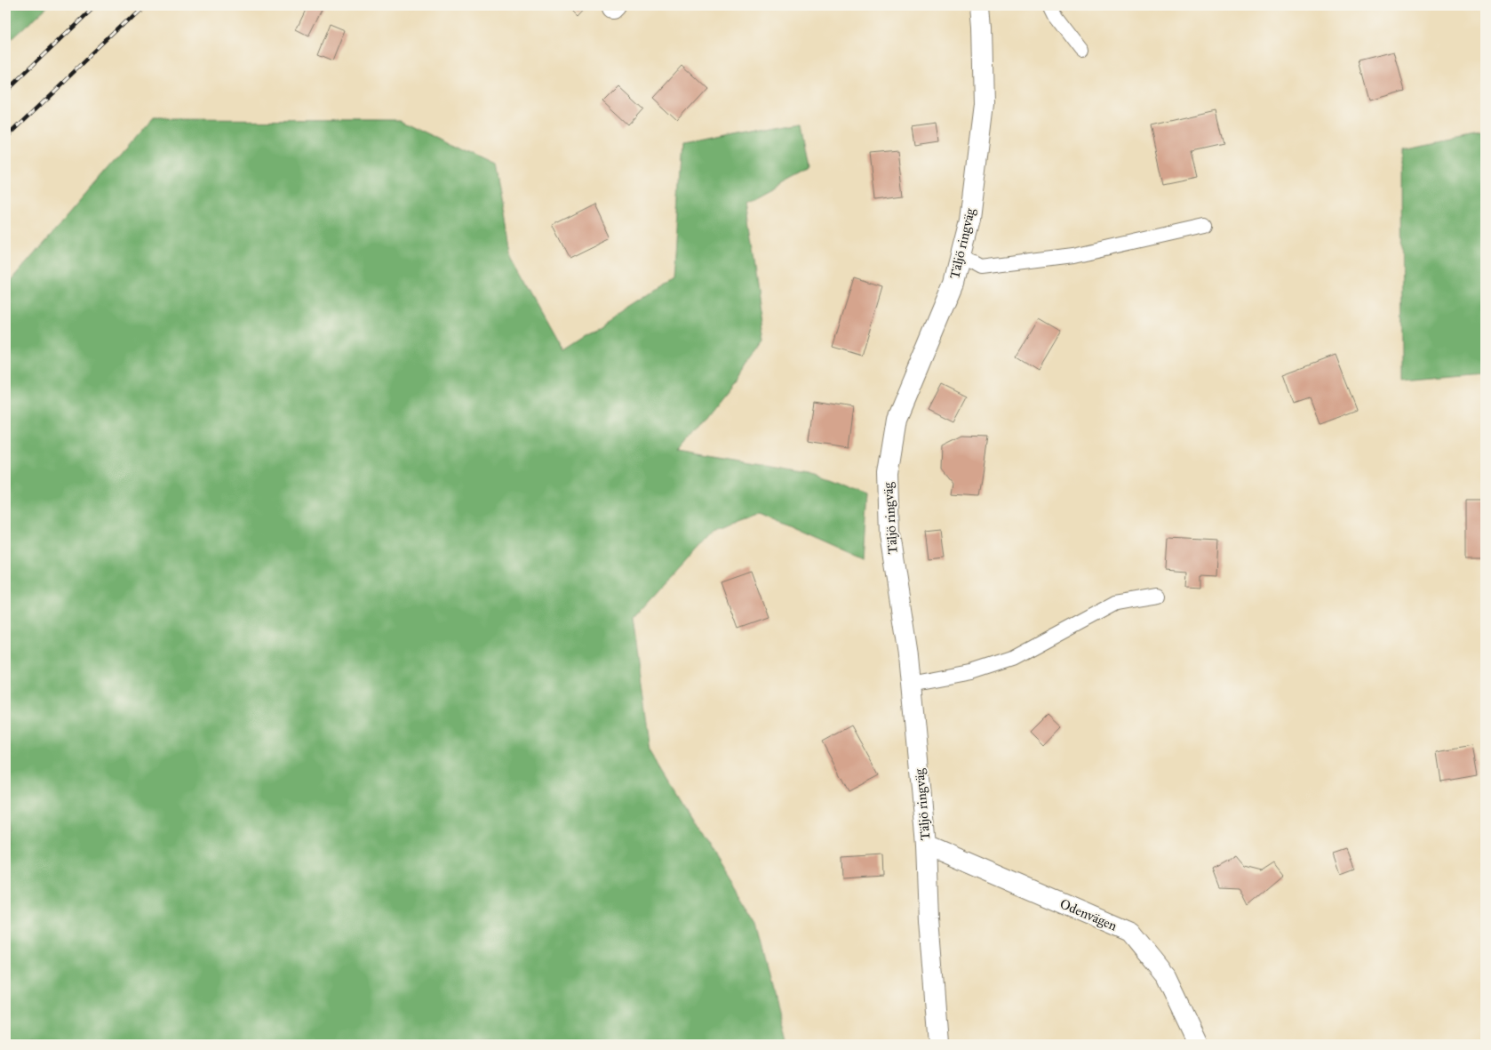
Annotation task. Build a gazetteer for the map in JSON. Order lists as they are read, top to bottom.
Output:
{
  "streets": {
    "street": ["Täljö ringväg", "Odenvägen"]
  },
  "crossings": [
    ["Täljö ringväg", "Odenvägen"]
  ]
}
